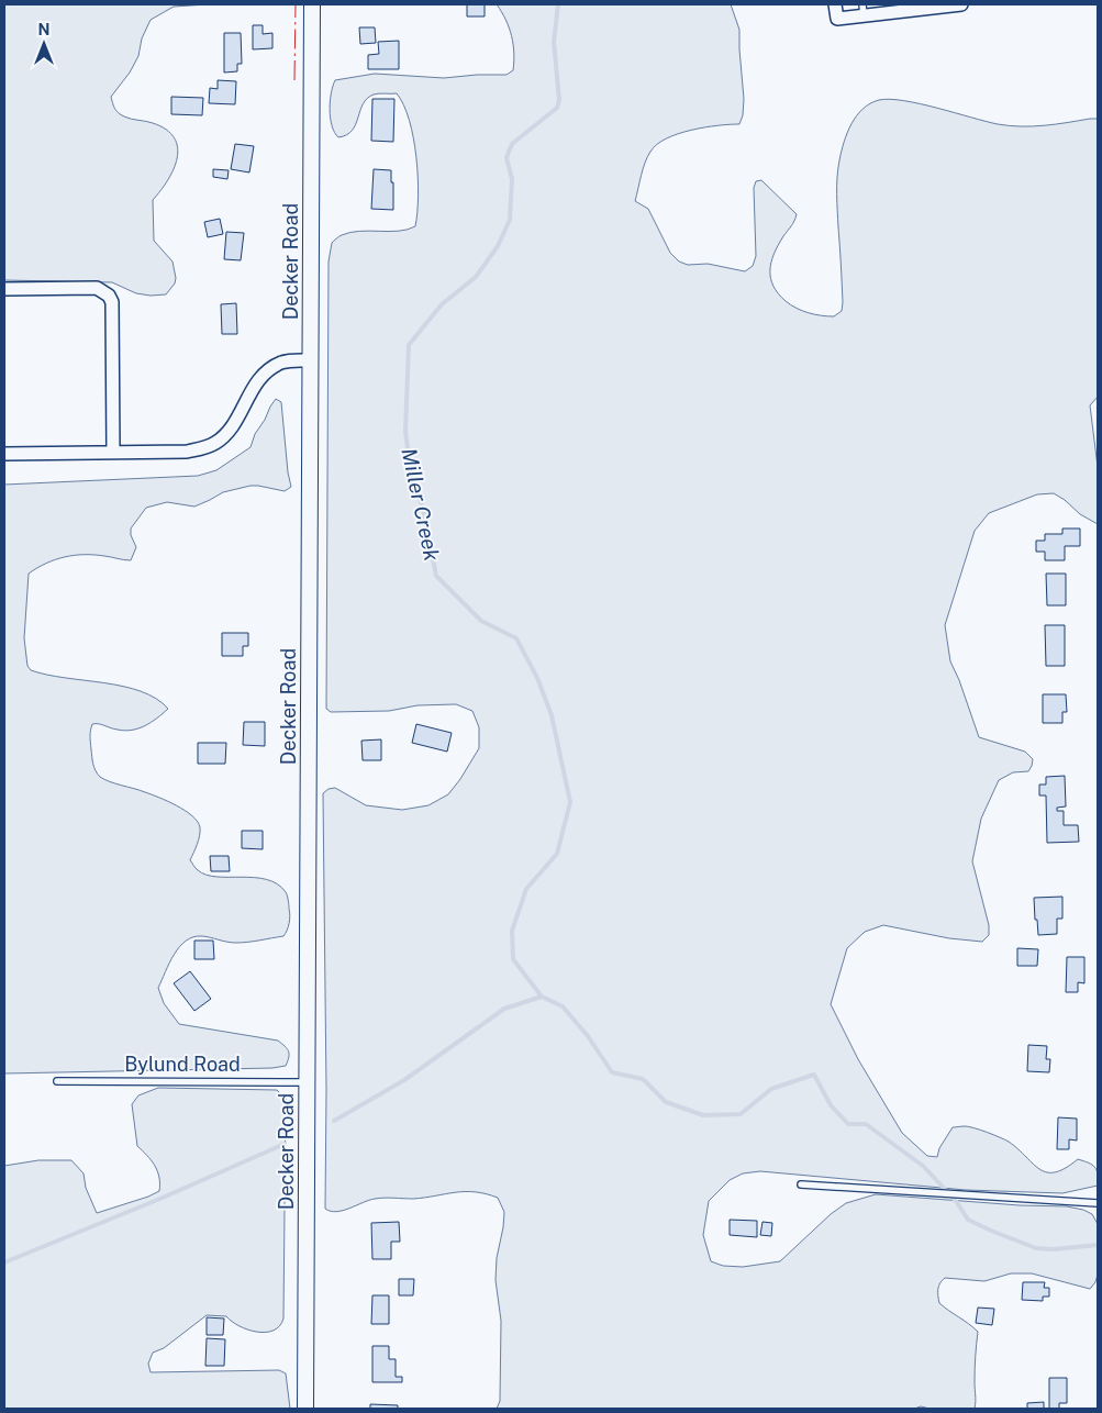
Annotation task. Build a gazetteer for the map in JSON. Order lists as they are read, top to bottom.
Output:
{
  "streets": {
    "street": ["Decker Road"],
    "lane": ["Bylund Road"]
  },
  "crossings": [
    ["Decker Road", "Bylund Road"]
  ],
  "water": ["Miller Creek"],
  "north": "top"
}
